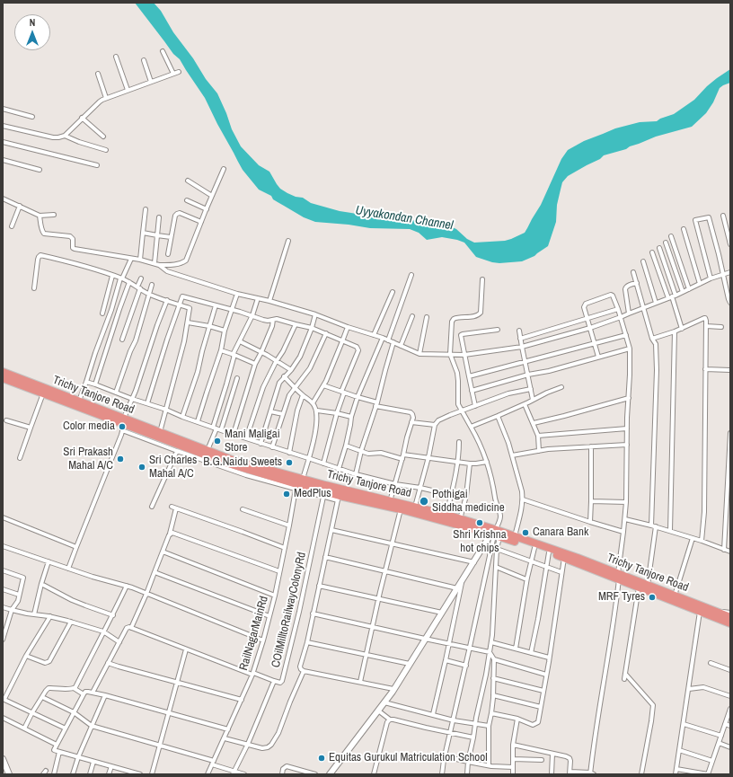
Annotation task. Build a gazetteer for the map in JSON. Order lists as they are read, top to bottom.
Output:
{
  "streets": {
    "highway": ["Trichy Tanjore Road"],
    "street": ["COilMilltoRailwayColonyRd", "RailNagarMainRd"]
  },
  "water": ["Uyyakondan Channel"],
  "places": [
    "Color media",
    "Mani Maligai Store",
    "Sri Prakash Mahal A/C",
    "B.G.Naidu Sweets",
    "Sri Charles Mahal A/C",
    "MedPlus",
    "Pothigai Siddha medicine",
    "Shri Krishna hot chips",
    "Canara Bank",
    "MRF Tyres",
    "Equitas Gurukul Matriculation School"
  ],
  "north": "top"
}
